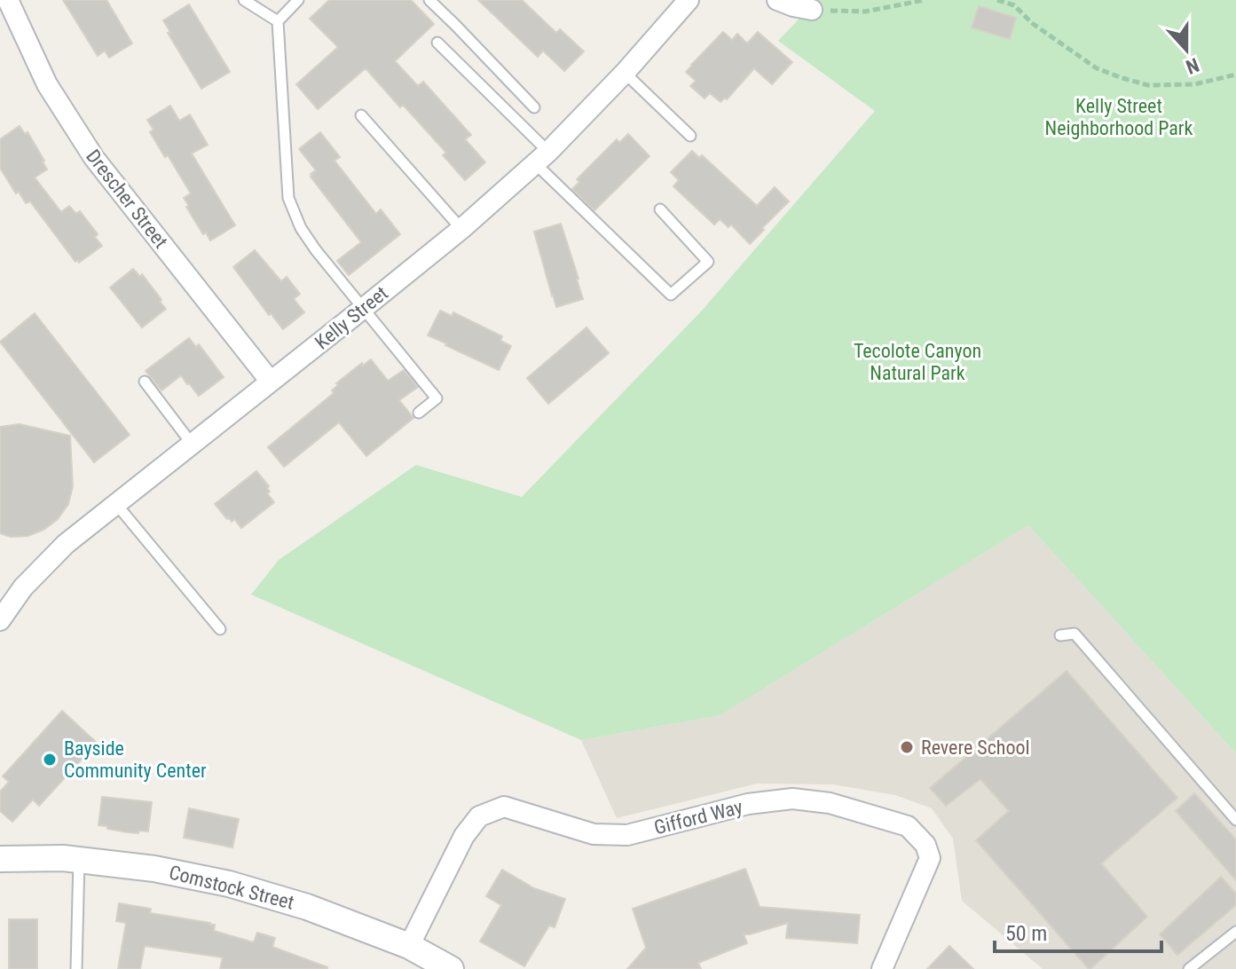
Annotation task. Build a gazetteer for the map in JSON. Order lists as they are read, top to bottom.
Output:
{
  "streets": {
    "street": [
      "Drescher Street",
      "Kelly Street",
      "Gifford Way",
      "Comstock Street"
    ]
  },
  "crossings": [
    ["Drescher Street", "Kelly Street"],
    ["Gifford Way", "Comstock Street"]
  ],
  "parks": ["Kelly Street Neighborhood Park", "Tecolote Canyon Natural Park"],
  "places": ["Revere School", "Bayside Community Center"],
  "scale_bar": "50 m",
  "north": "bottom"
}
